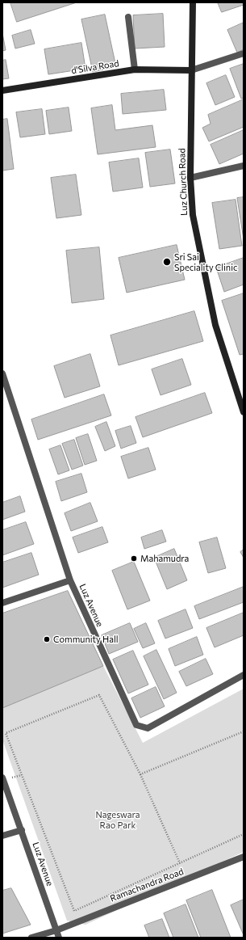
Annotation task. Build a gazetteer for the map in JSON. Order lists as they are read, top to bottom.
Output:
{
  "streets": {
    "main road": ["d'Silva Road", "Luz Church Road"],
    "street": ["Luz Avenue", "Ramachandra Road"]
  },
  "crossings": [
    ["d'Silva Road", "Luz Church Road"],
    ["Luz Avenue", "Ramachandra Road"]
  ],
  "parks": ["Nageswara Rao Park"],
  "places": ["Sri Sai Speciality Clinic", "Mahamudra", "Community Hall"]
}
